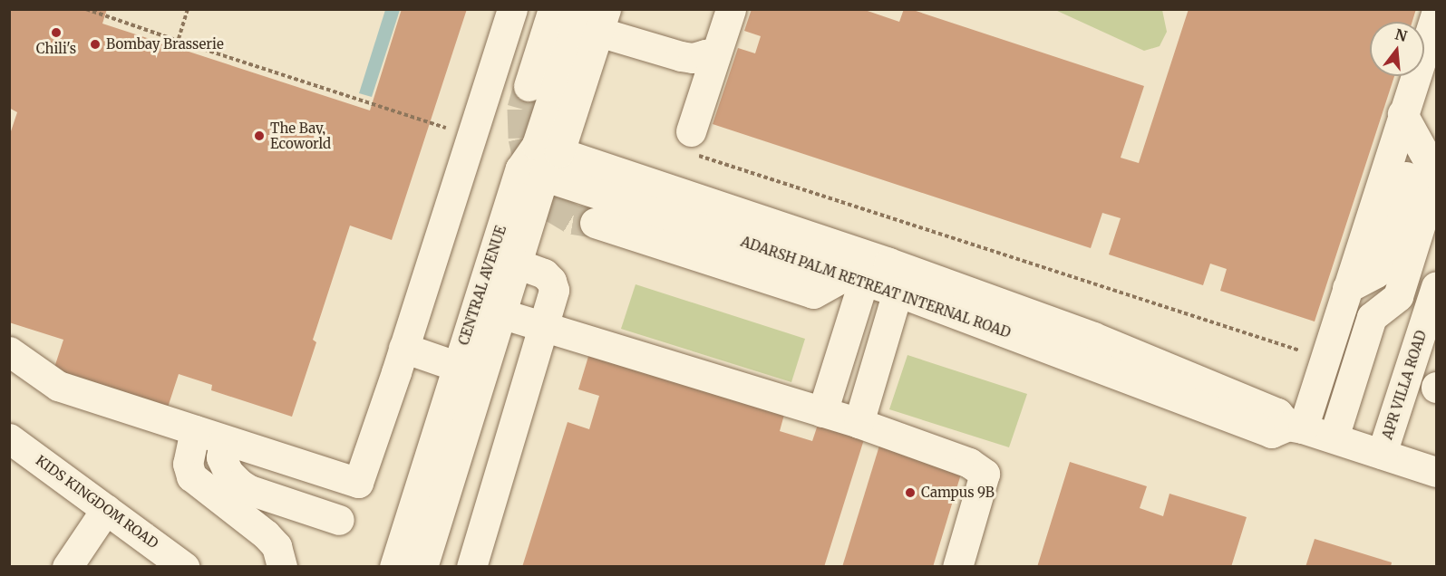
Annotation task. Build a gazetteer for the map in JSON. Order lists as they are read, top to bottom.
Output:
{
  "streets": {
    "street": [
      "CENTRAL AVENUE",
      "ADARSH PALM RETREAT INTERNAL ROAD",
      "APR VILLA ROAD",
      "KIDS KINGDOM ROAD"
    ]
  },
  "crossings": [
    ["CENTRAL AVENUE", "ADARSH PALM RETREAT INTERNAL ROAD"],
    ["ADARSH PALM RETREAT INTERNAL ROAD", "APR VILLA ROAD"]
  ],
  "places": [
    "Chili's",
    "Bombay Brasserie",
    "The Bay, Ecoworld",
    "Campus 9B"
  ],
  "north": "top"
}
